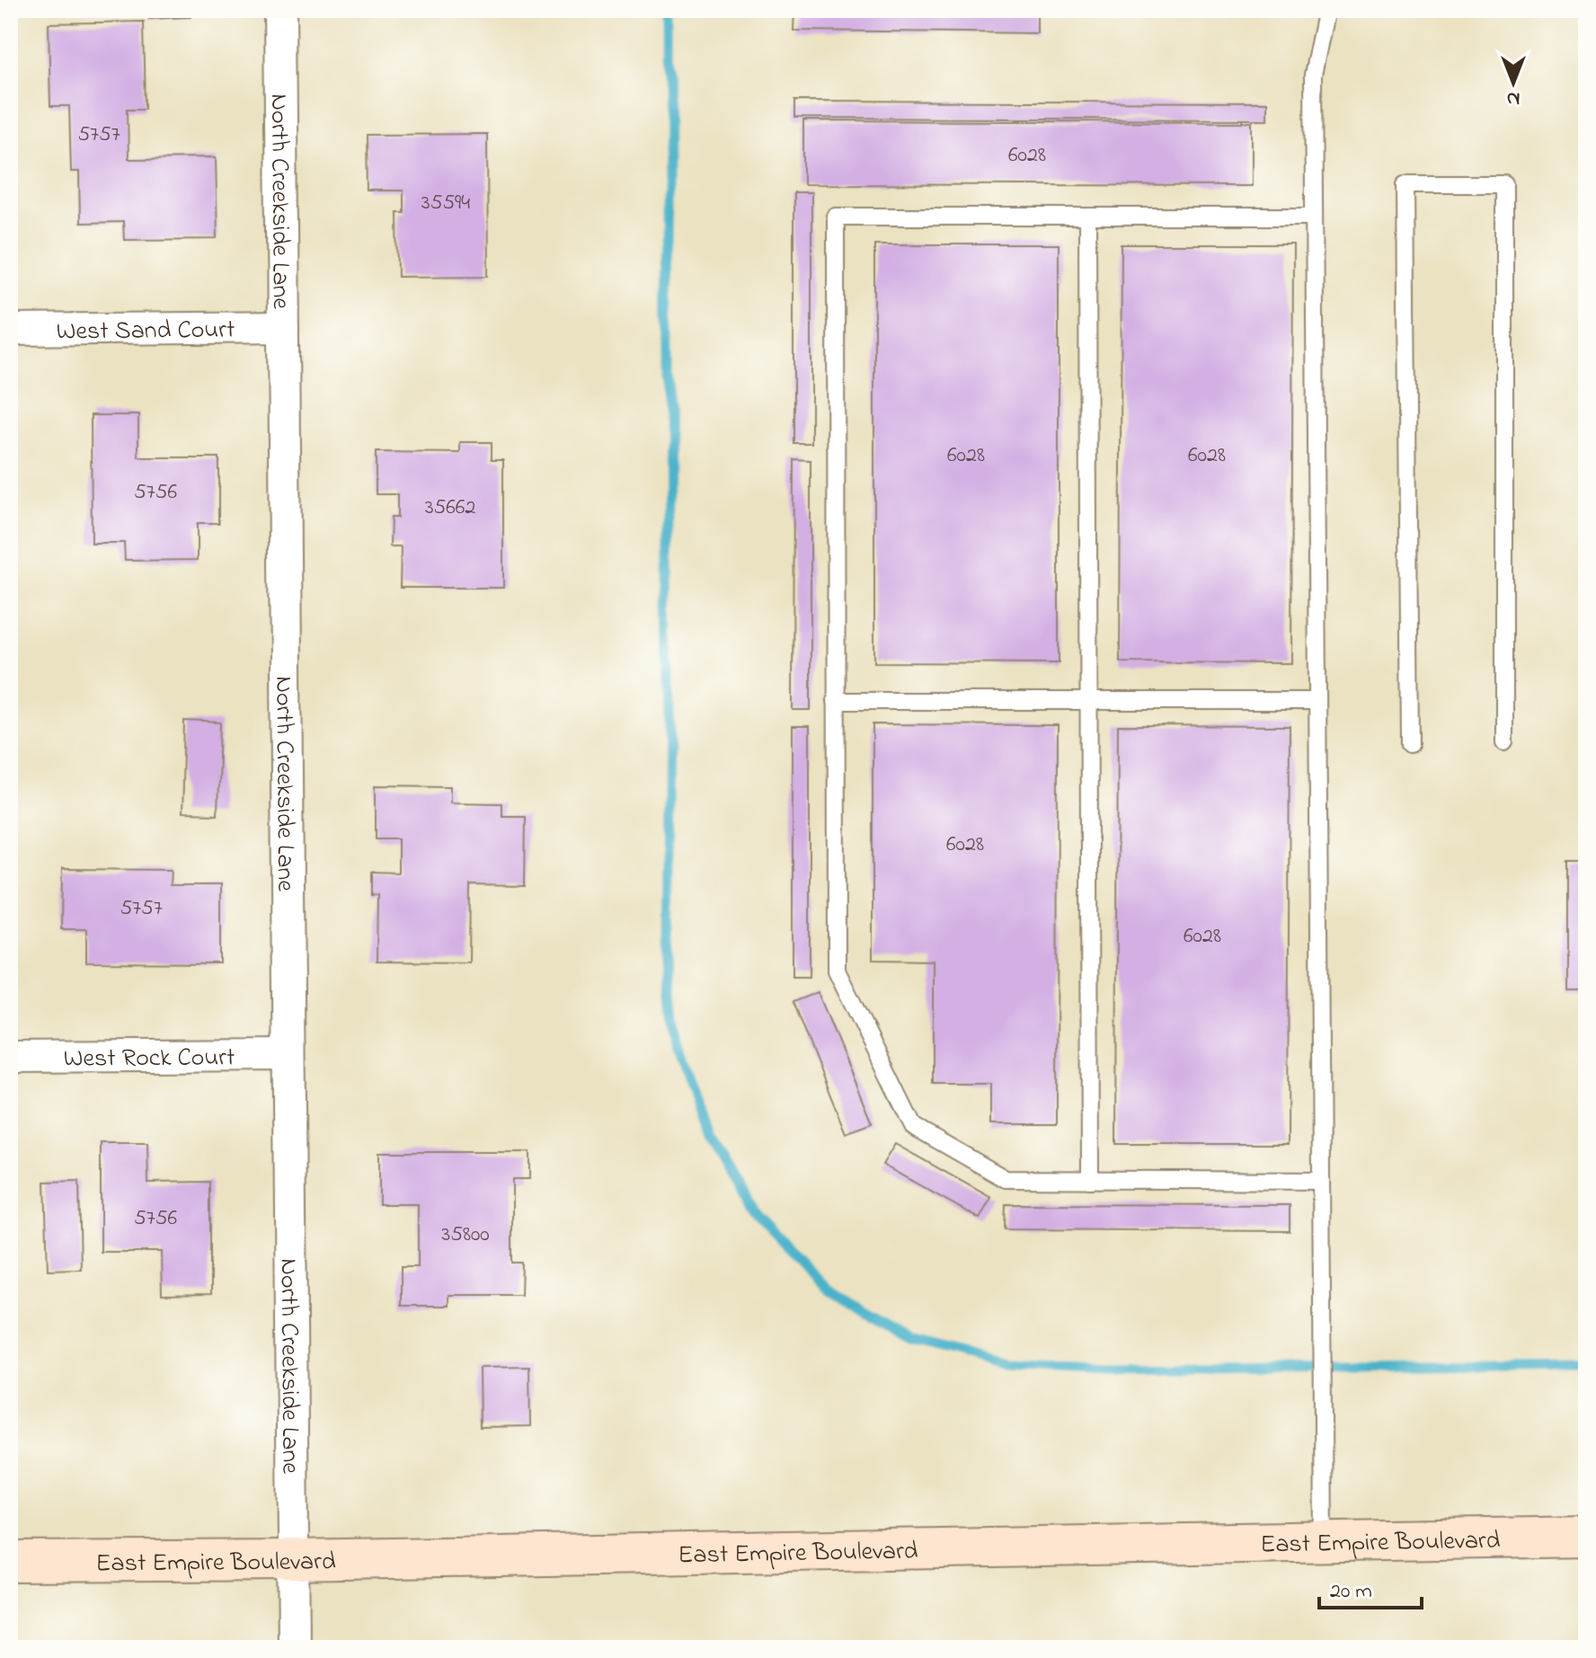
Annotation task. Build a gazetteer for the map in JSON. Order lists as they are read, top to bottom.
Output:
{
  "streets": {
    "street": [
      "North Creekside Lane",
      "West Sand Court",
      "West Rock Court",
      "East Empire Boulevard"
    ]
  },
  "crossings": [
    ["North Creekside Lane", "West Sand Court"],
    ["North Creekside Lane", "West Rock Court"],
    ["North Creekside Lane", "East Empire Boulevard"]
  ],
  "house_numbers": [
    "5757",
    "6028",
    "35594",
    "6028",
    "6028",
    "5756",
    "35662",
    "6028",
    "5757",
    "6028",
    "5756",
    "35800"
  ],
  "scale_bar": "20 m",
  "north": "bottom"
}
